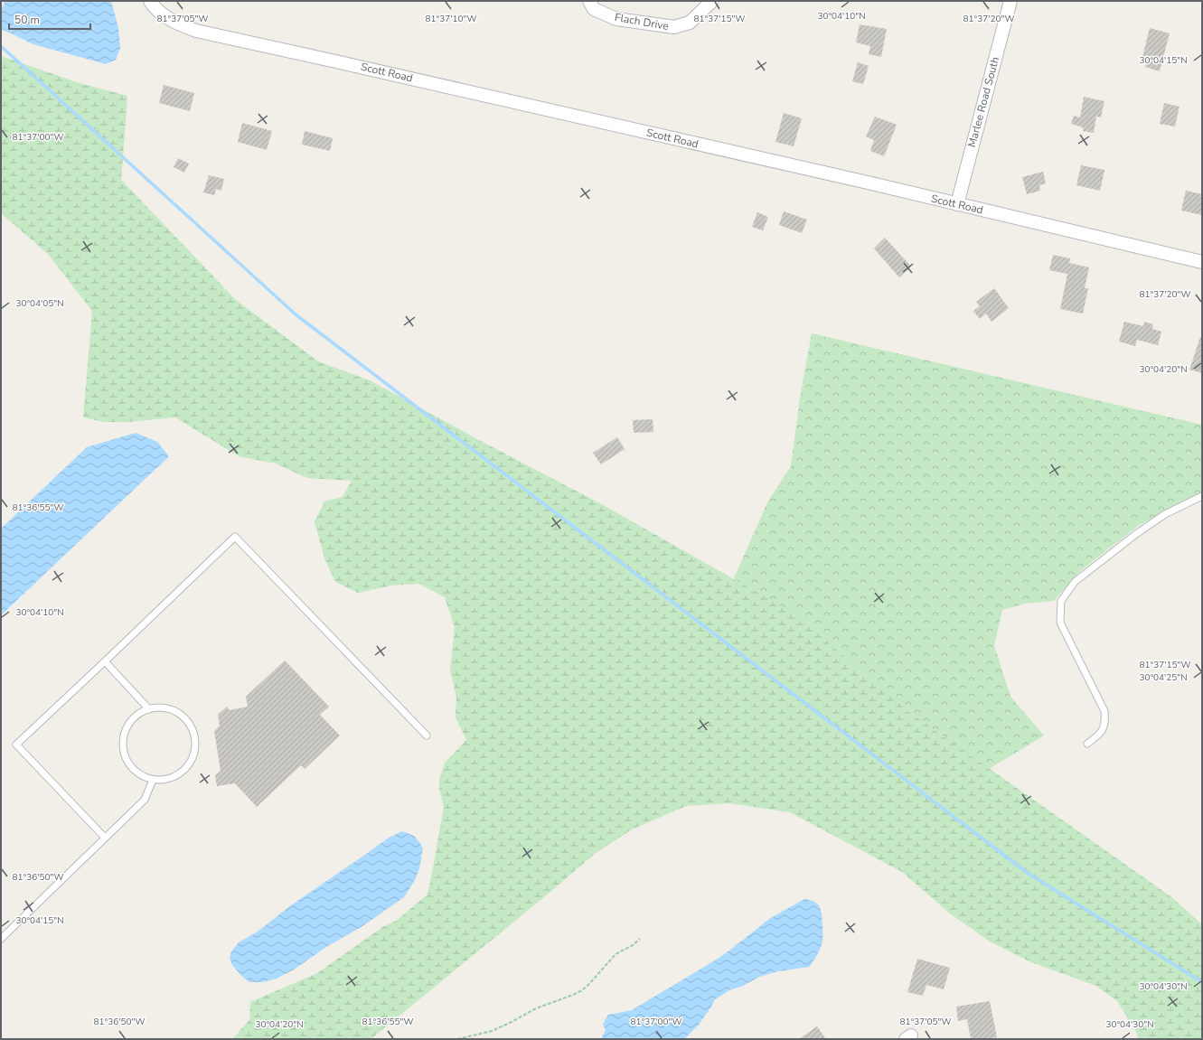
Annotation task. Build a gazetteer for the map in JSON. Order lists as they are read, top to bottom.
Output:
{
  "streets": {
    "street": ["Flach Drive", "Scott Road", "Marlee Road South"]
  },
  "crossings": [
    ["Scott Road", "Marlee Road South"]
  ],
  "scale_bar": "50 m",
  "coordinates": [
    "30°04'10\"N",
    "81°37'05\"W",
    "81°37'10\"W",
    "81°37'15\"W",
    "81°37'20\"W",
    "30°04'15\"N",
    "81°37'00\"W",
    "30°04'05\"N",
    "30°04'20\"N",
    "81°36'55\"W",
    "30°04'25\"N",
    "81°36'50\"W",
    "30°04'30\"N"
  ]
}
